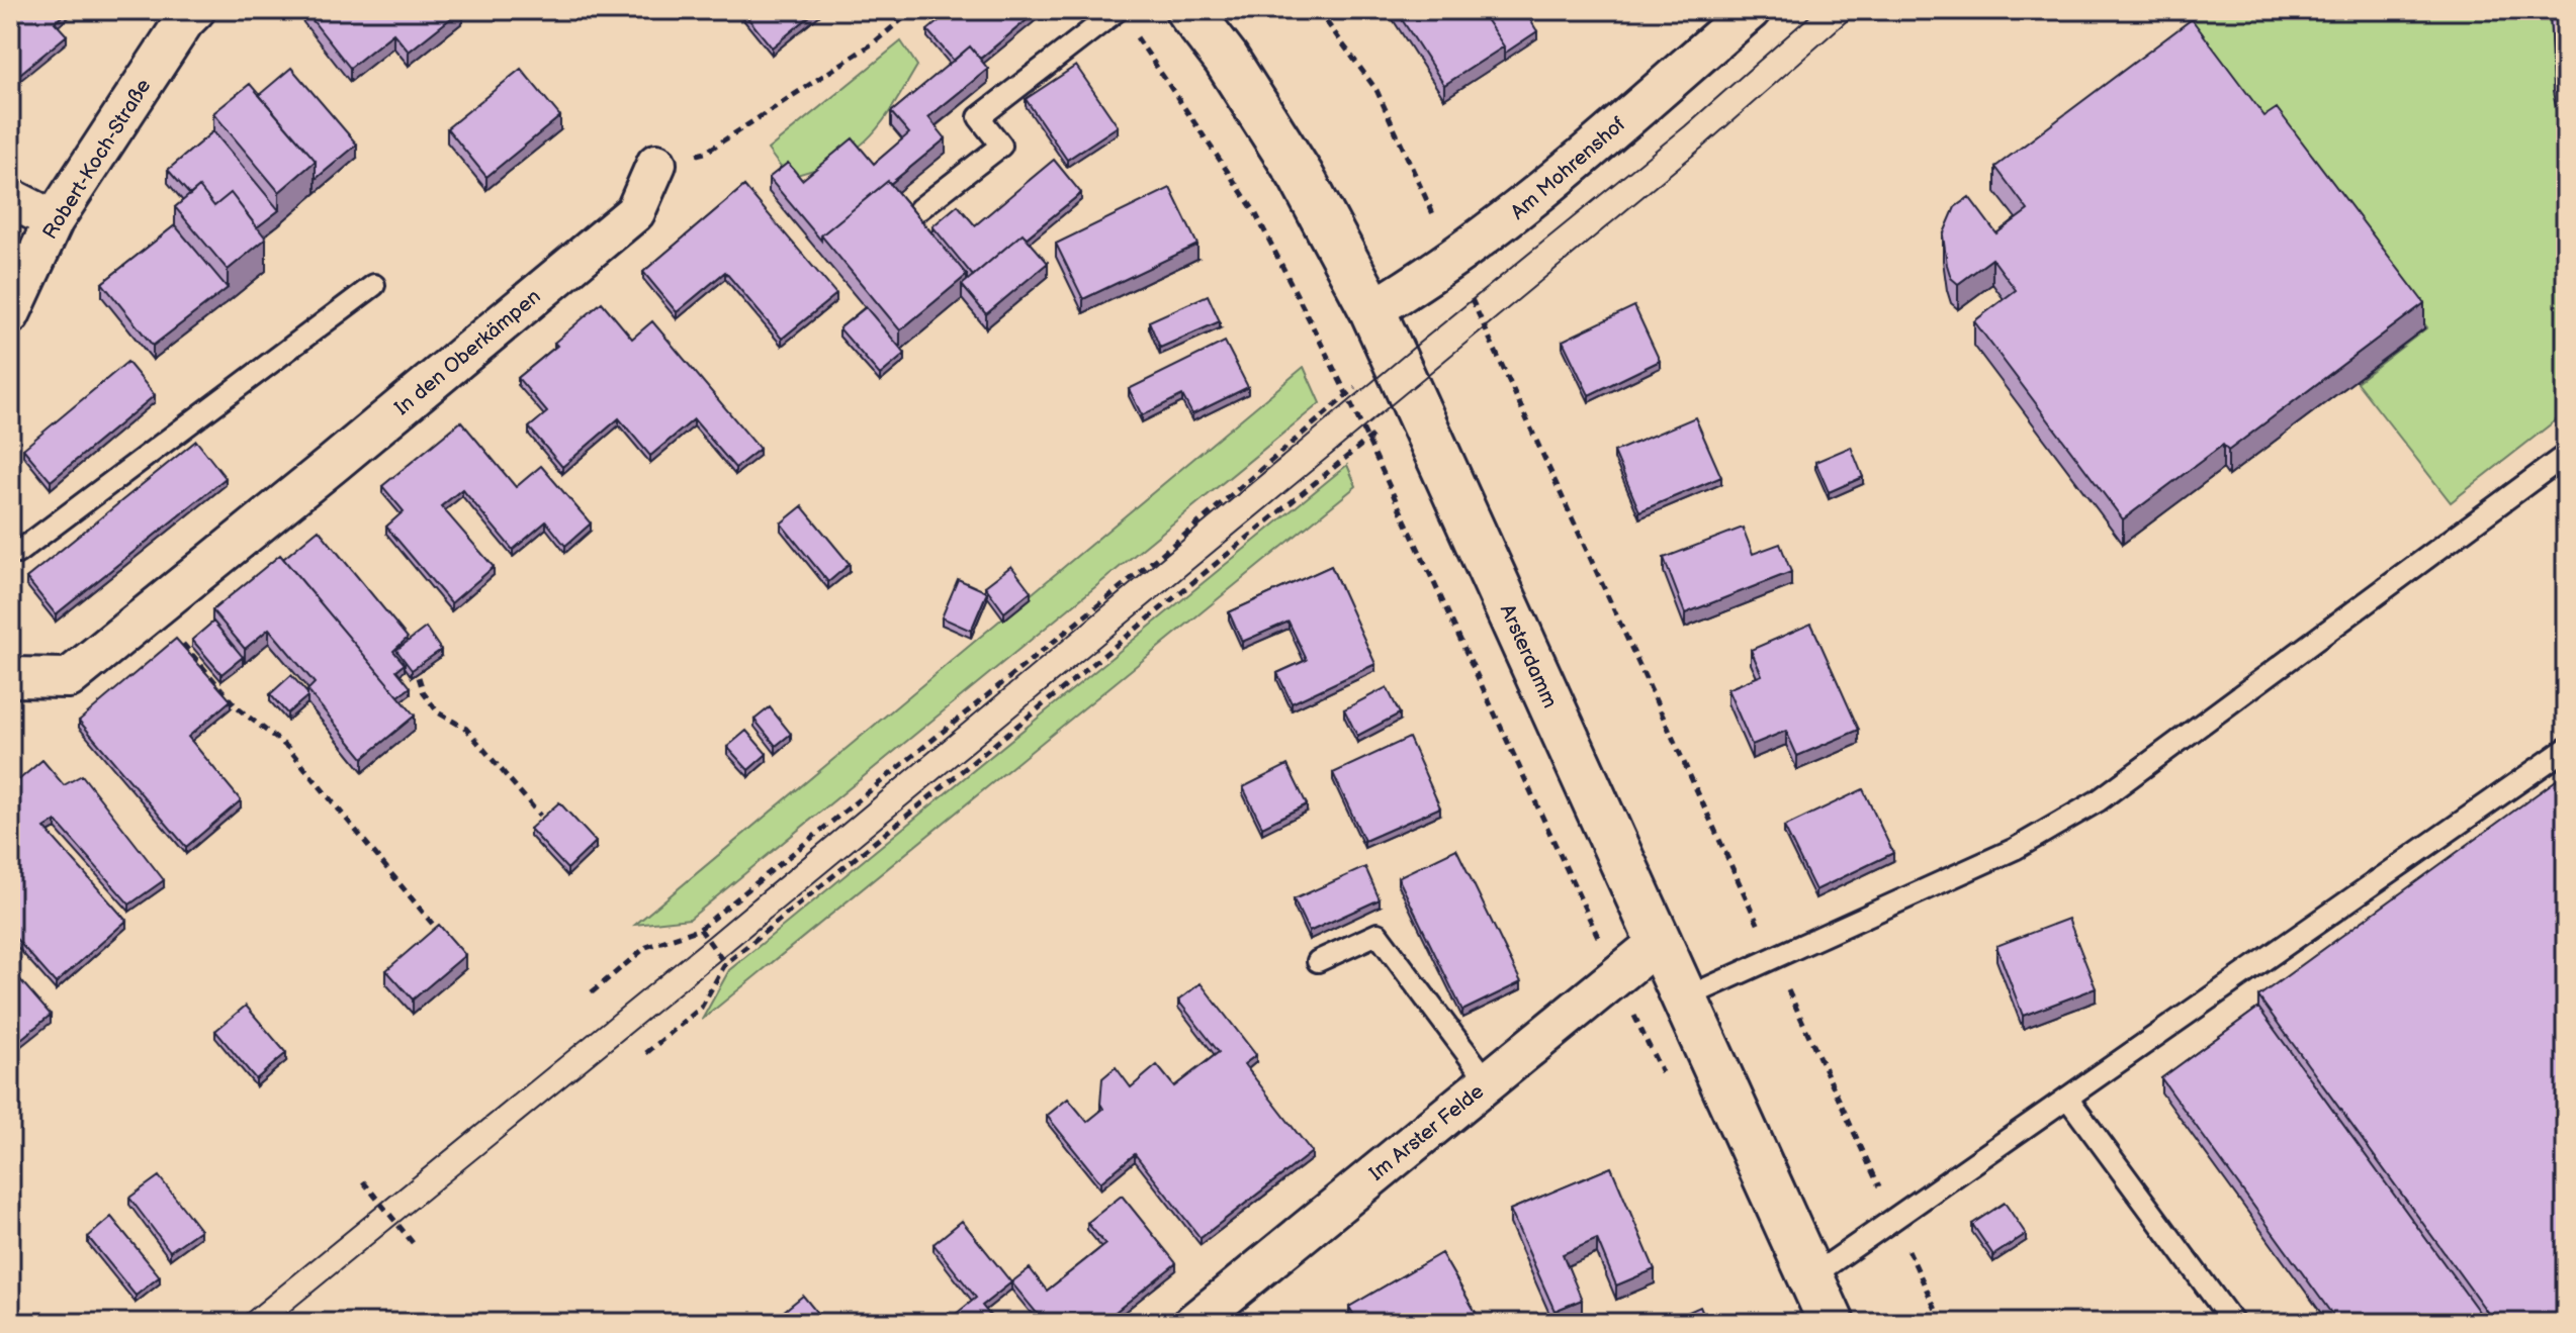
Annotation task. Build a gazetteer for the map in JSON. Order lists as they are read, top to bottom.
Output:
{
  "streets": {
    "street": [
      "Robert-Koch-Straße",
      "Am Mohrenshof",
      "In den Oberkämpen",
      "Arsterdamm",
      "Im Arster Felde"
    ]
  },
  "crossings": [
    ["Am Mohrenshof", "Arsterdamm"],
    ["Arsterdamm", "Im Arster Felde"]
  ]
}
